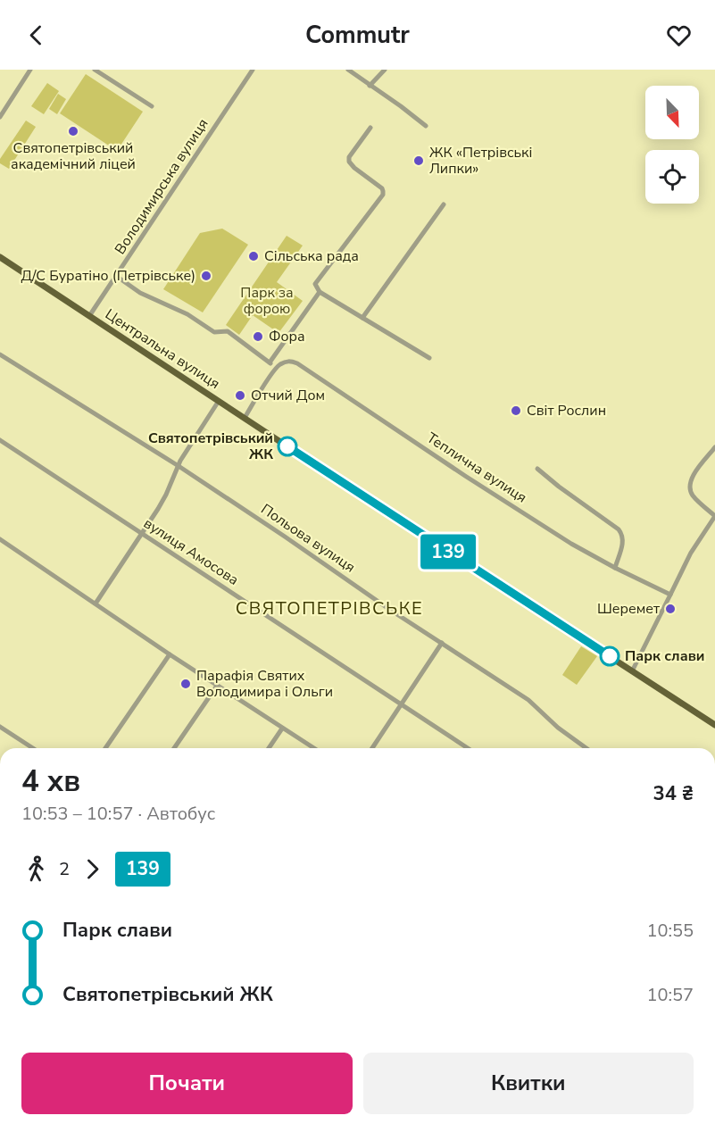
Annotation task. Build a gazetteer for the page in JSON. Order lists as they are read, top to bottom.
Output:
{
  "streets": {
    "main road": ["Центральна вулиця"],
    "street": [
      "Володимирська вулиця",
      "Теплична вулиця",
      "Польова вулиця",
      "вулиця Амосова"
    ]
  },
  "crossings": [
    ["Володимирська вулиця", "Центральна вулиця"]
  ],
  "districts": ["СВЯТОПЕТРІВСЬКЕ"],
  "parks": ["Парк за форою"],
  "places": [
    "Святопетрівський академічний ліцей",
    "ЖК «Петрівські Липки»",
    "Сільська рада",
    "Д/С Буратіно (Петрівське)",
    "Фора",
    "Отчий Дом",
    "Світ Рослин",
    "Святопетрівський ЖК",
    "Шеремет",
    "Парк слави",
    "Парафія Святих Володимира і Ольги"
  ],
  "lines": ["bus line 139"],
  "north": "bottom right",
  "page": {
    "header": "Commutr",
    "on_map": "139",
    "heading": ["4 хв", "10:53 – 10:57 · Автобус", "34 ₴"],
    "legs": ["2", "139"],
    "list": [
      {
        "name": "Парк слави",
        "value": "10:55"
      },
      {
        "name": "Святопетрівський ЖК",
        "value": "10:57"
      }
    ],
    "buttons": ["Почати", "Квитки"]
  }
}
